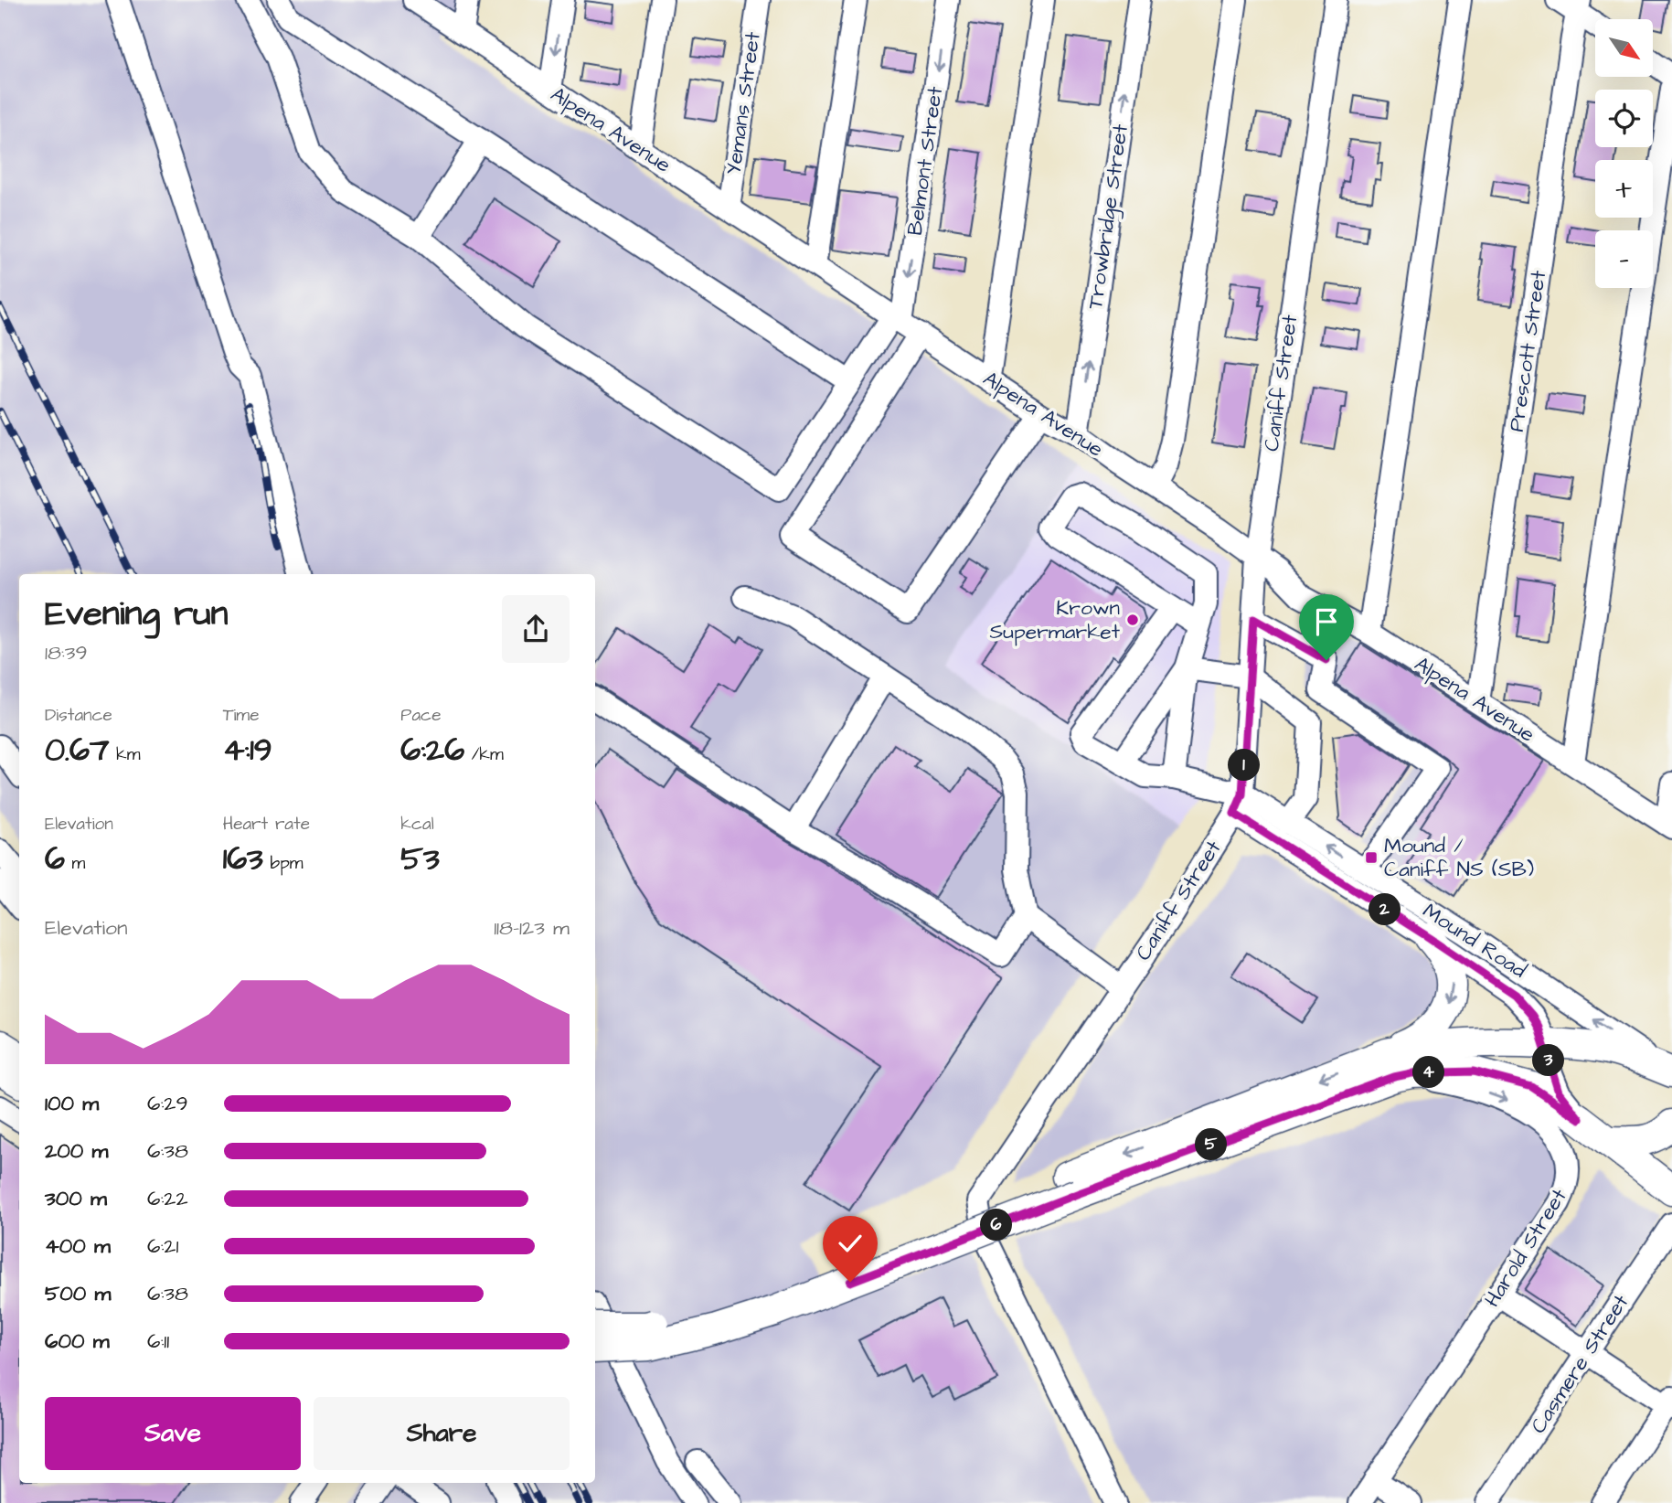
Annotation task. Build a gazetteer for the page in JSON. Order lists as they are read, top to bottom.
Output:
{
  "streets": {
    "main road": ["Mound Road"],
    "street": [
      "Yemans Street",
      "Alpena Avenue",
      "Belmont Street",
      "Trowbridge Street",
      "Prescott Street",
      "Caniff Street",
      "Harold Street",
      "Casmere Street"
    ]
  },
  "crossings": [
    ["Yemans Street", "Alpena Avenue"],
    ["Alpena Avenue", "Belmont Street"],
    ["Alpena Avenue", "Trowbridge Street"],
    ["Alpena Avenue", "Prescott Street"],
    ["Alpena Avenue", "Caniff Street"],
    ["Caniff Street", "Mound Road"]
  ],
  "places": {
    "other": ["Krown Supermarket"],
    "transit": ["Mound / Caniff NS (SB)"]
  },
  "north": "bottom right",
  "page": {
    "map_buttons": ["+", "−"],
    "heading": ["Evening run", "18:39"],
    "stats": [
      ["Distance", "0.67 km"],
      ["Time", "4:19"],
      ["Pace", "6:26 /km"],
      ["Elevation", "6 m"],
      ["Heart rate", "163 bpm"],
      ["kcal", "53"]
    ],
    "pins": [
      "1",
      "2",
      "3",
      "4",
      "5",
      "6"
    ],
    "chart": ["Elevation", "118–123 m"],
    "list": [
      {
        "name": "100 m",
        "note": "6:29"
      },
      {
        "name": "200 m",
        "note": "6:38"
      },
      {
        "name": "300 m",
        "note": "6:22"
      },
      {
        "name": "400 m",
        "note": "6:21"
      },
      {
        "name": "500 m",
        "note": "6:38"
      },
      {
        "name": "600 m",
        "note": "6:11"
      }
    ],
    "buttons": ["Save", "Share"]
  }
}
